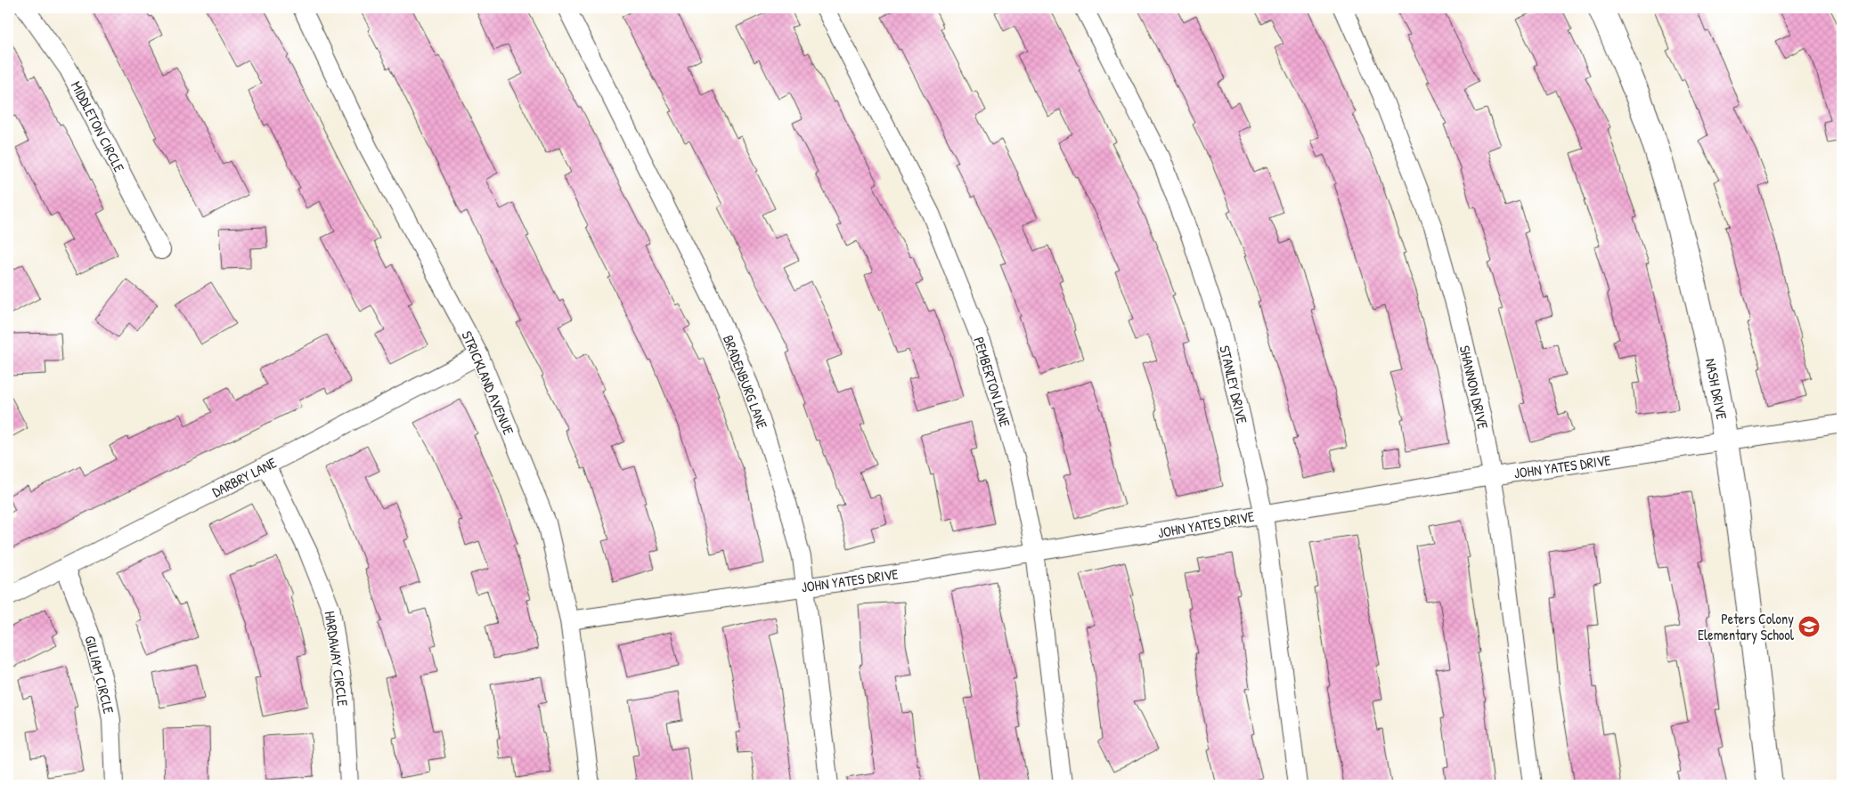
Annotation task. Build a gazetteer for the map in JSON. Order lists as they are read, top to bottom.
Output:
{
  "streets": {
    "street": [
      "MIDDLETON CIRCLE",
      "BRADENBURG LANE",
      "PEMBERTON LANE",
      "STRICKLAND AVENUE",
      "STANLEY DRIVE",
      "SHANNON DRIVE",
      "NASH DRIVE",
      "JOHN YATES DRIVE",
      "DARBRY LANE",
      "HARDAWAY CIRCLE",
      "GILLIAM CIRCLE"
    ]
  },
  "crossings": [
    ["BRADENBURG LANE", "JOHN YATES DRIVE"],
    ["PEMBERTON LANE", "JOHN YATES DRIVE"],
    ["STRICKLAND AVENUE", "JOHN YATES DRIVE"],
    ["STRICKLAND AVENUE", "DARBRY LANE"],
    ["STANLEY DRIVE", "JOHN YATES DRIVE"],
    ["SHANNON DRIVE", "JOHN YATES DRIVE"],
    ["NASH DRIVE", "JOHN YATES DRIVE"],
    ["DARBRY LANE", "HARDAWAY CIRCLE"],
    ["DARBRY LANE", "GILLIAM CIRCLE"]
  ],
  "places": {
    "school or university": ["Peters Colony Elementary School"]
  }
}
